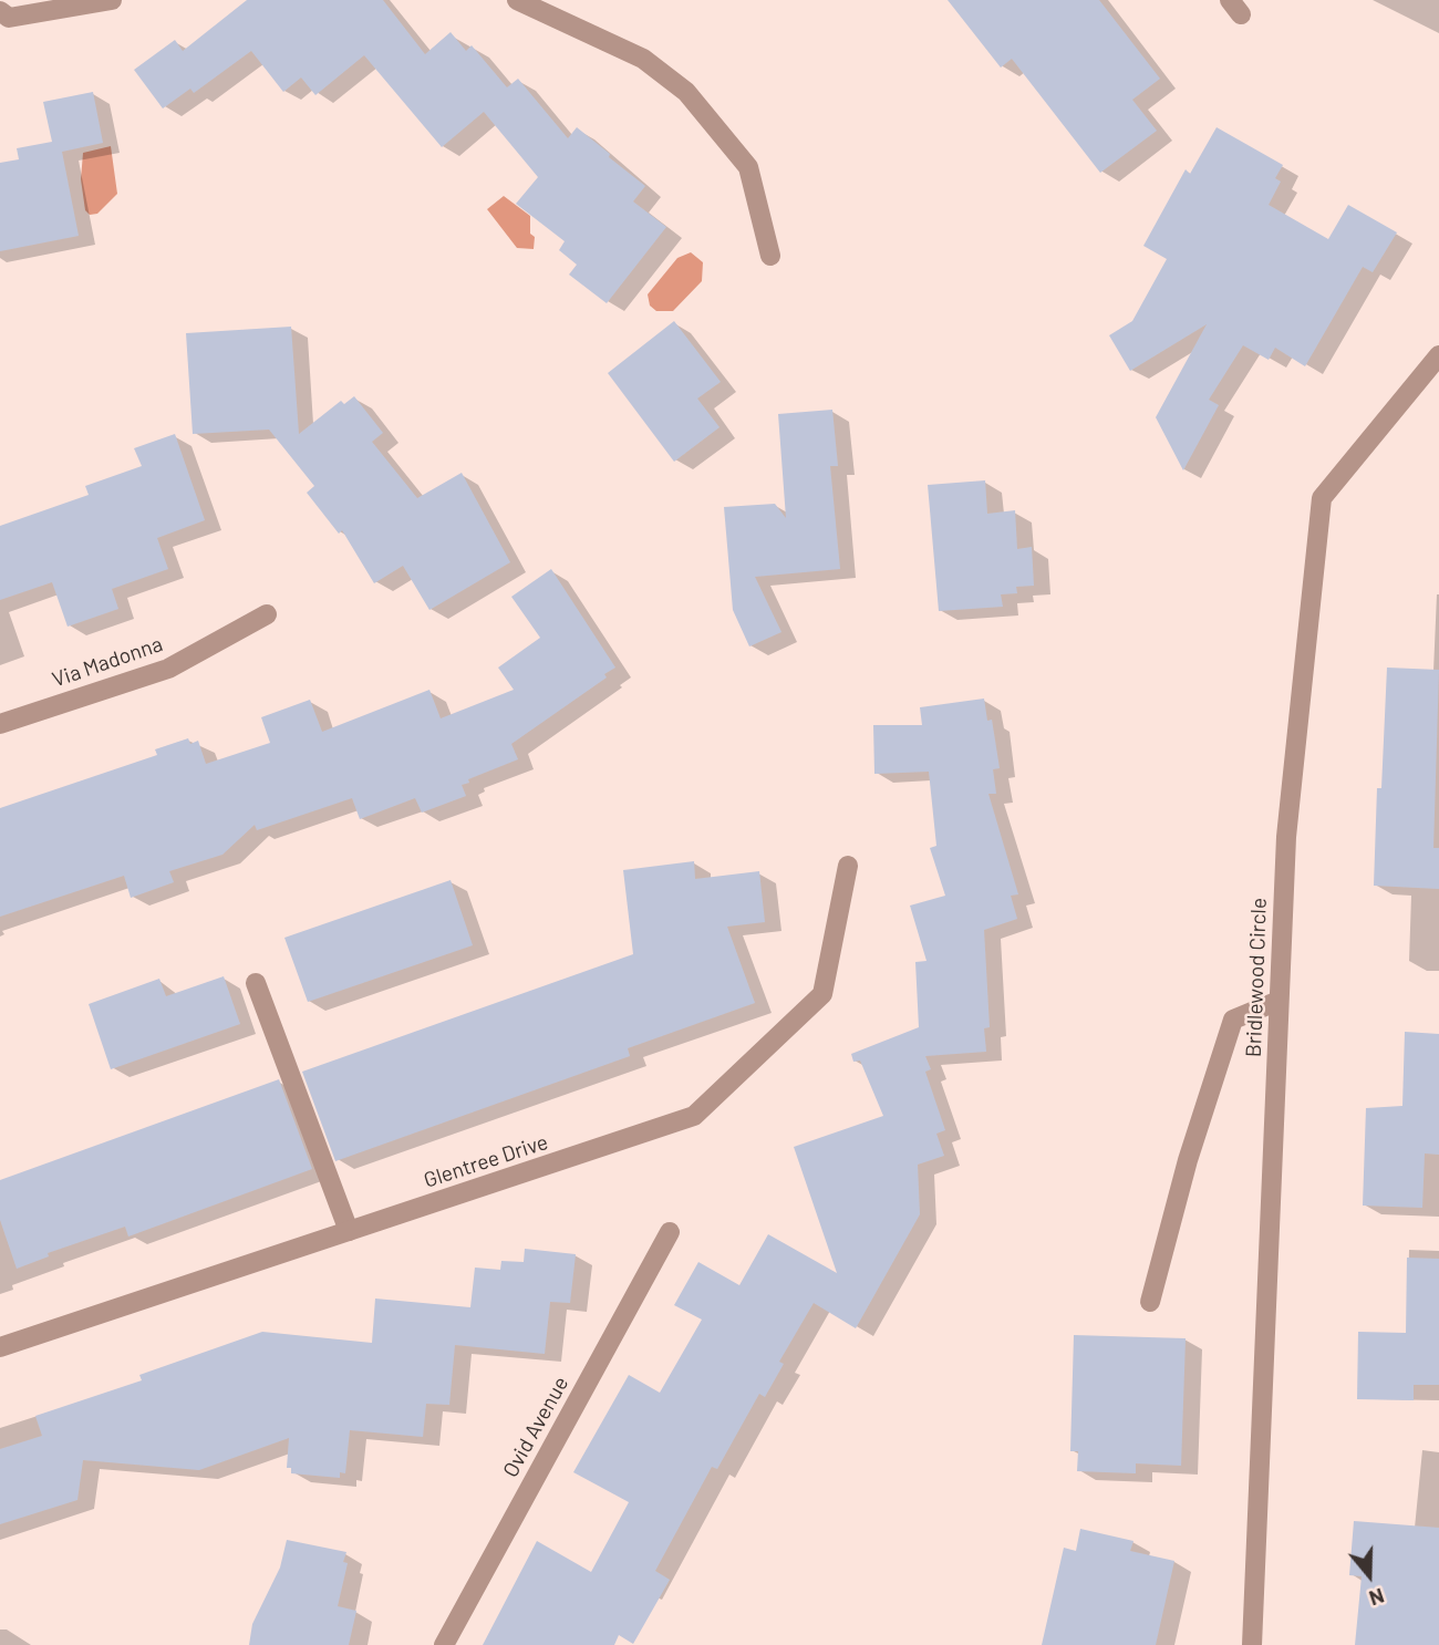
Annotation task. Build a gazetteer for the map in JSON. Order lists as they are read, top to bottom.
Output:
{
  "streets": {
    "street": [
      "Via Madonna",
      "Bridlewood Circle",
      "Glentree Drive",
      "Ovid Avenue"
    ]
  },
  "north": "bottom"
}
